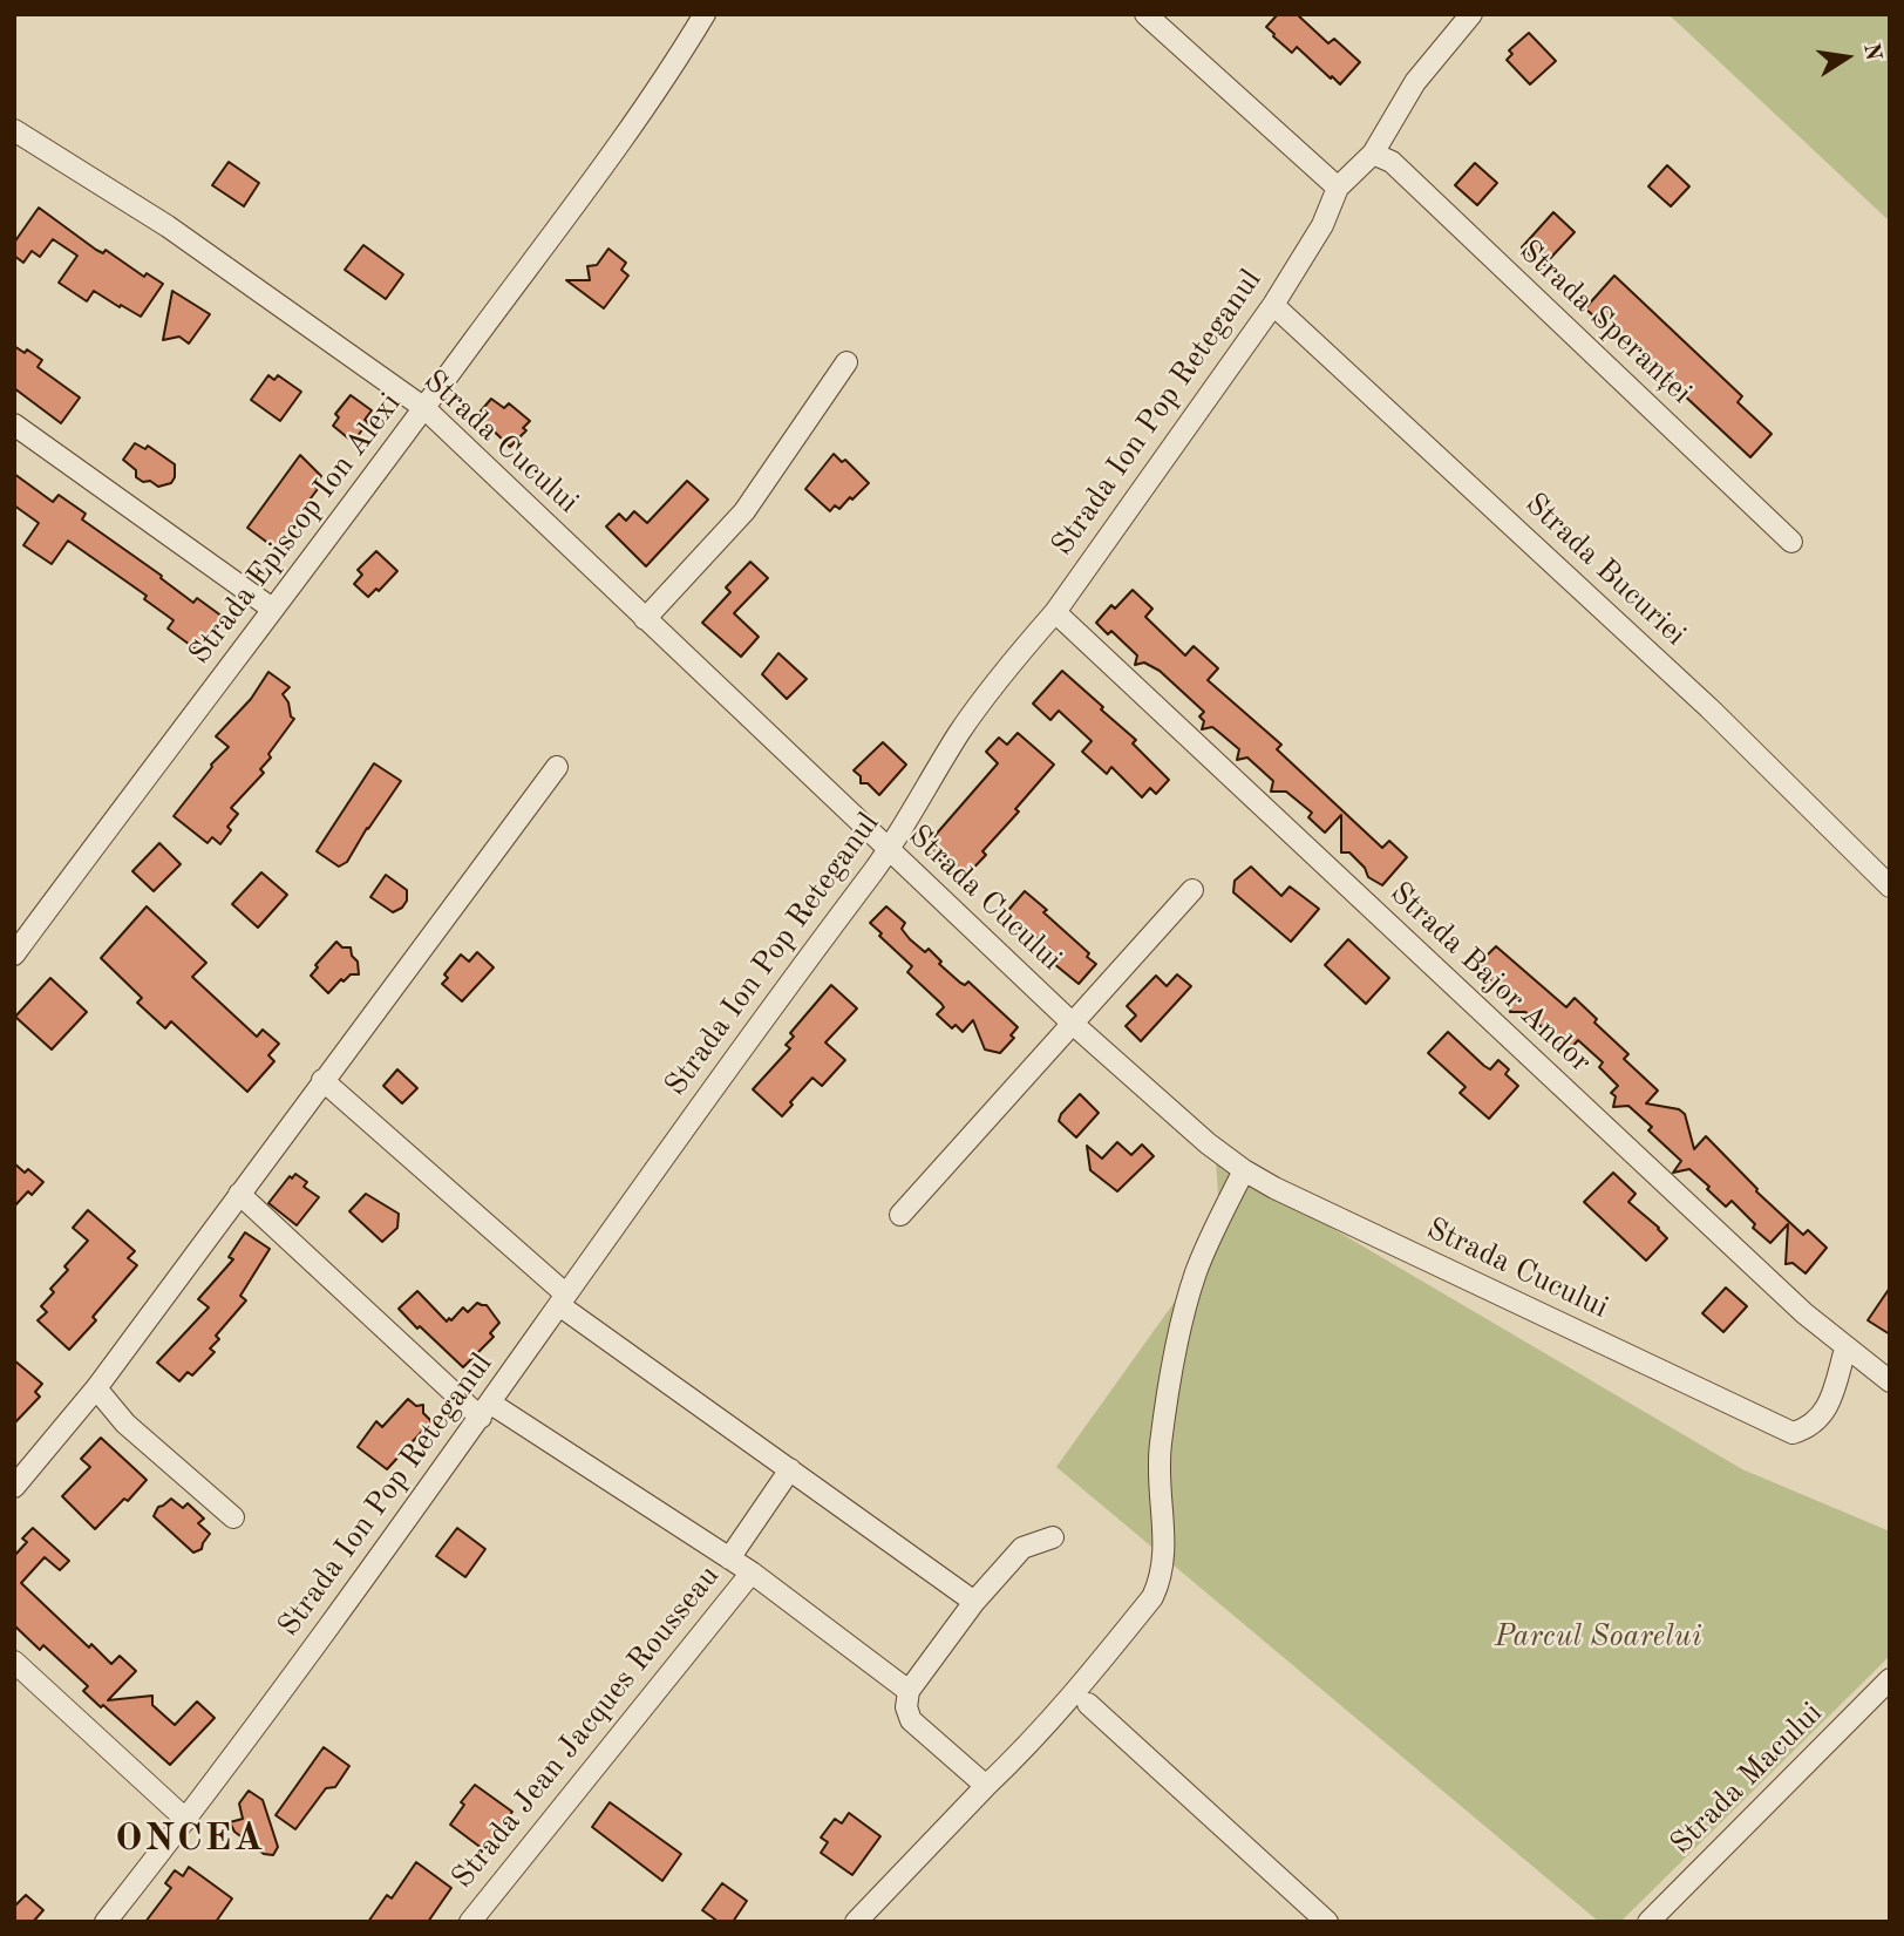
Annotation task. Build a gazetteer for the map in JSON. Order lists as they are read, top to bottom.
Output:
{
  "streets": {
    "street": [
      "Strada Speranței",
      "Strada Ion Pop Reteganul",
      "Strada Cucului",
      "Strada Episcop Ion Alexi",
      "Strada Bucuriei",
      "Strada Bajor Andor",
      "Strada Jean Jacques Rousseau",
      "Strada Macului"
    ]
  },
  "crossings": [
    ["Strada Speranței", "Strada Ion Pop Reteganul"],
    ["Strada Ion Pop Reteganul", "Strada Cucului"],
    ["Strada Ion Pop Reteganul", "Strada Bucuriei"],
    ["Strada Ion Pop Reteganul", "Strada Bajor Andor"],
    ["Strada Cucului", "Strada Episcop Ion Alexi"],
    ["Strada Cucului", "Strada Bajor Andor"]
  ],
  "districts": ["ONCEA"],
  "parks": ["Parcul Soarelui"],
  "north": "right"
}
